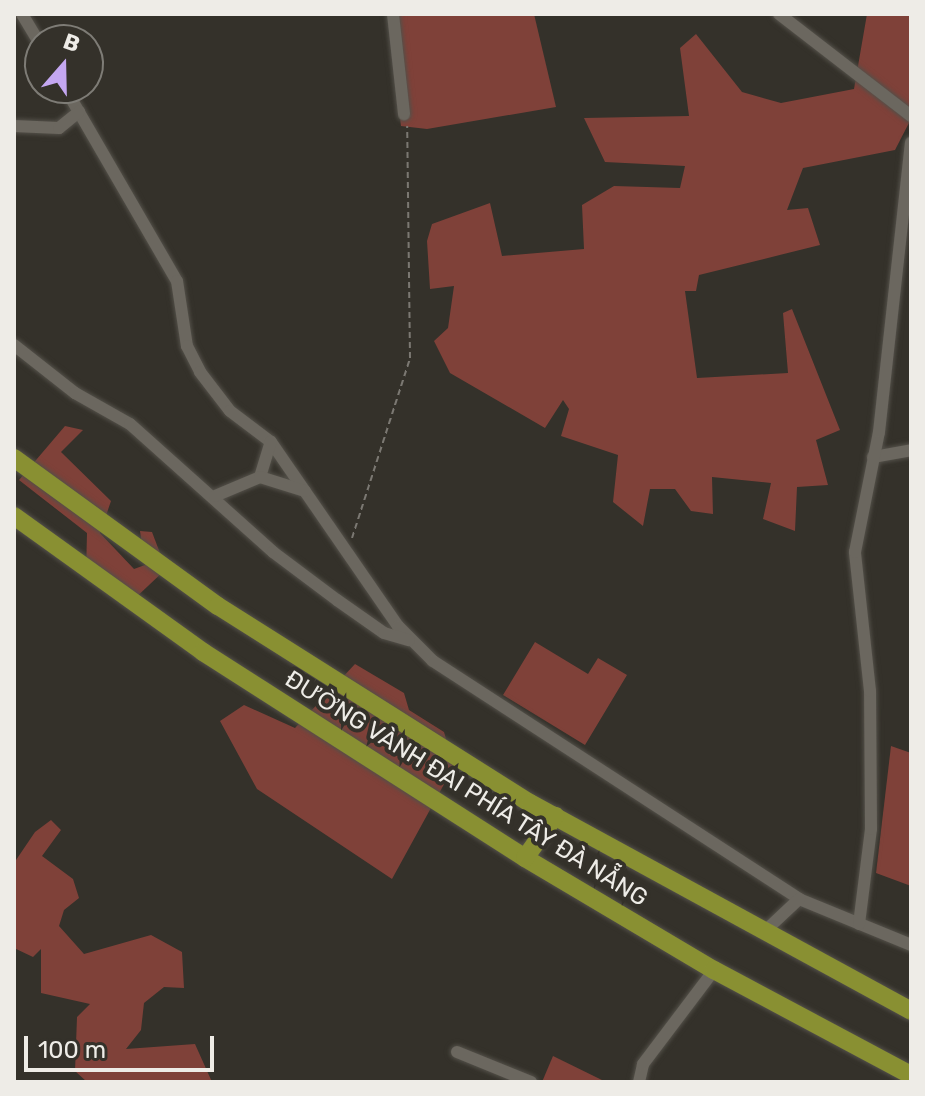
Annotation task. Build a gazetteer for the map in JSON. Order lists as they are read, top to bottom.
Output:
{
  "streets": {
    "main road": ["ĐƯỜNG VÀNH ĐAI PHÍA TÂY ĐÀ NẴNG"]
  },
  "scale_bar": "100 m",
  "north": "top"
}
